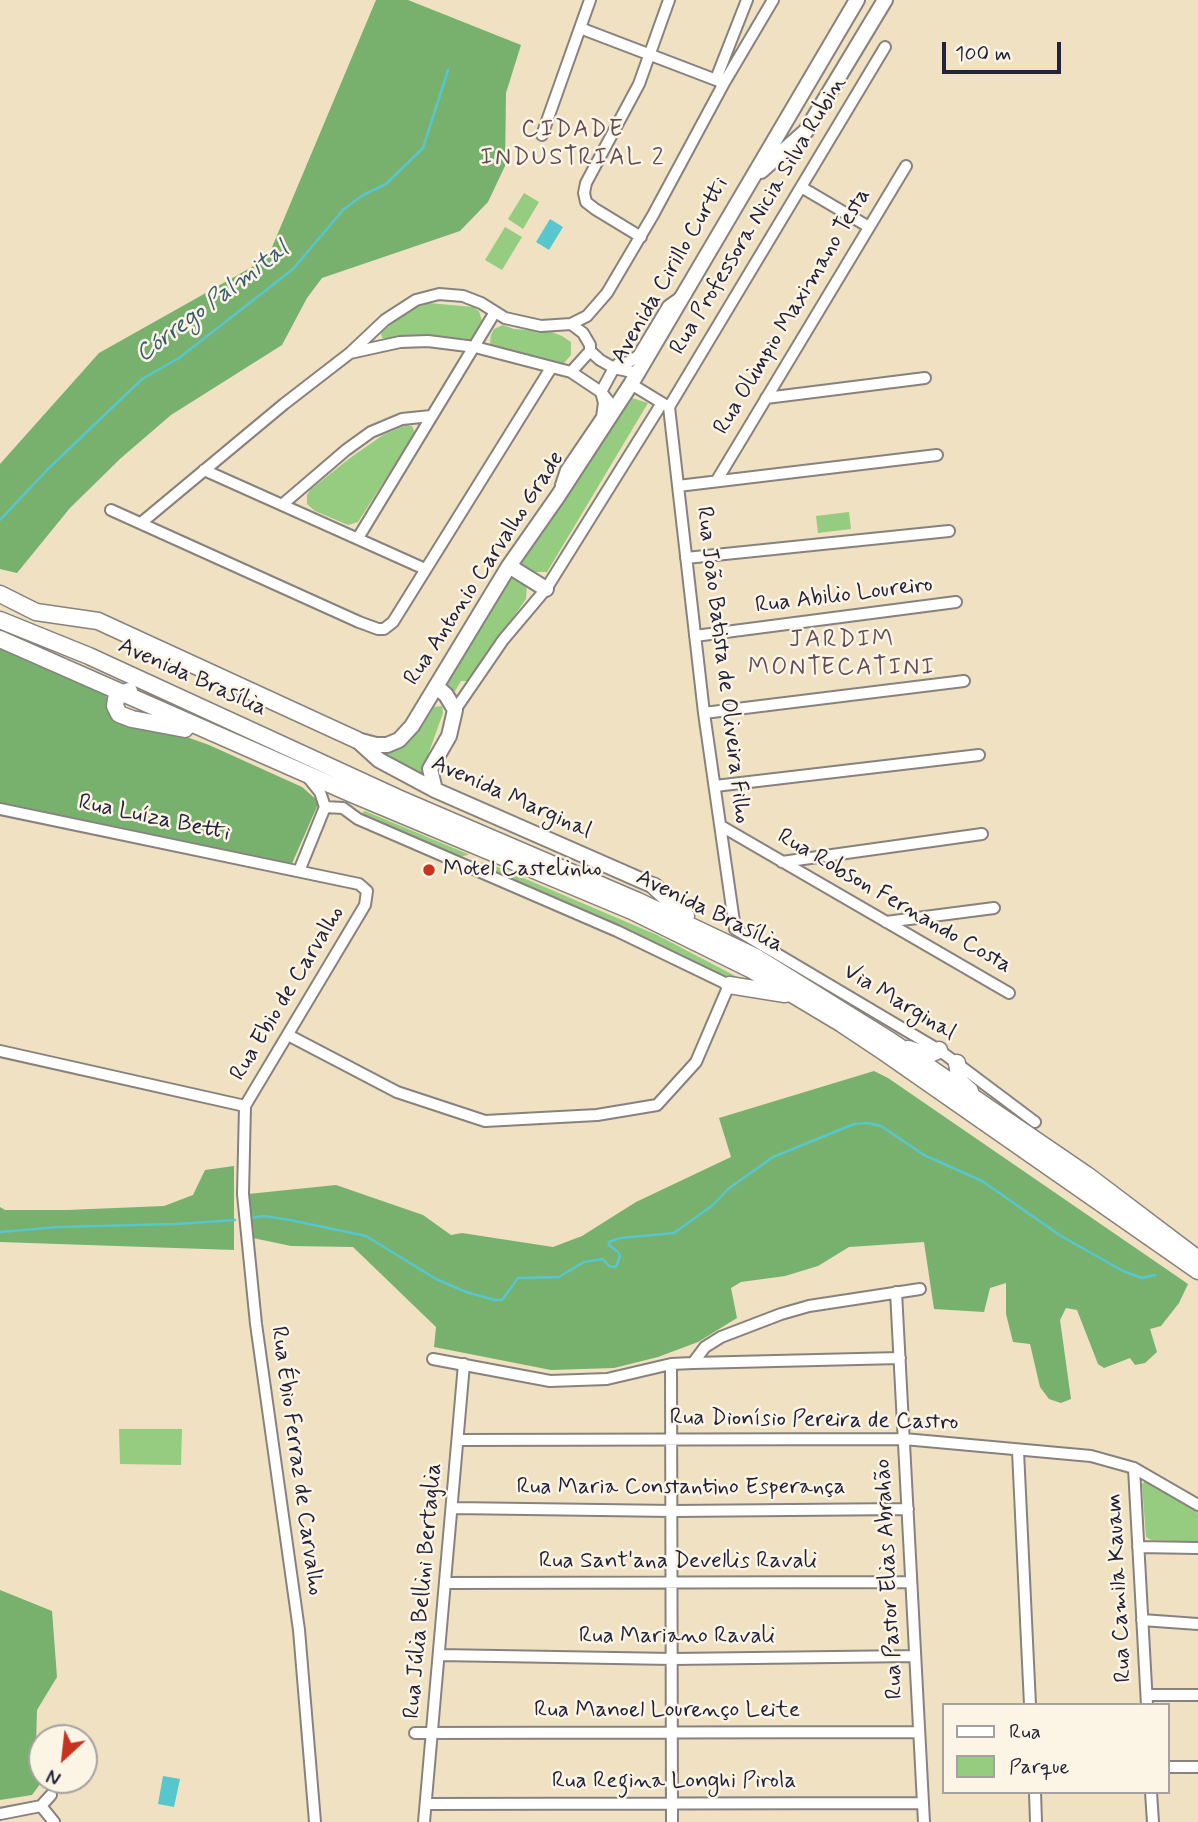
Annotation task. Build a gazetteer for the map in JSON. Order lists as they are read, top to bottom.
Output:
{
  "streets": {
    "highway": ["Avenida Brasília"],
    "main road": ["Avenida Cirillo Curtti", "Rua Antonio Carvalho Grade", "Avenida Marginal"],
    "street": [
      "Rua Professora Nicia Silva Rubin",
      "Rua Olimpio Maximano Testa",
      "Rua Abilio Loureiro",
      "Rua João Batista de Oliveira Filho",
      "Rua Luíza Betti",
      "Rua Robson Fernando Costa",
      "Rua Ebio de Carvalho",
      "Via Marginal",
      "Rua Dionísio Pereira de Castro",
      "Rua Ébio Ferraz de Carvalho",
      "Rua Maria Constantino Esperança",
      "Rua Sant'ana Devellis Ravali",
      "Rua Pastor Elias Abrahão",
      "Rua Camila Kauam",
      "Rua Júlia Bellini Bertaglia",
      "Rua Mariano Ravali",
      "Rua Manoel Lourenço Leite",
      "Rua Regina Longhi Pirola"
    ]
  },
  "crossings": [
    ["Rua Professora Nicia Silva Rubin", "Rua João Batista de Oliveira Filho"],
    ["Avenida Cirillo Curtti", "Rua Antonio Carvalho Grade"],
    ["Rua Antonio Carvalho Grade", "Avenida Marginal"],
    ["Rua Abilio Loureiro", "Rua João Batista de Oliveira Filho"],
    ["Rua João Batista de Oliveira Filho", "Rua Robson Fernando Costa"],
    ["Rua João Batista de Oliveira Filho", "Via Marginal"],
    ["Rua Luíza Betti", "Rua Ebio de Carvalho"],
    ["Rua Ebio de Carvalho", "Rua Ébio Ferraz de Carvalho"],
    ["Rua Dionísio Pereira de Castro", "Rua Pastor Elias Abrahão"],
    ["Rua Dionísio Pereira de Castro", "Rua Camila Kauam"],
    ["Rua Dionísio Pereira de Castro", "Rua Júlia Bellini Bertaglia"],
    ["Rua Maria Constantino Esperança", "Rua Pastor Elias Abrahão"],
    ["Rua Maria Constantino Esperança", "Rua Júlia Bellini Bertaglia"],
    ["Rua Sant'ana Devellis Ravali", "Rua Pastor Elias Abrahão"],
    ["Rua Sant'ana Devellis Ravali", "Rua Júlia Bellini Bertaglia"],
    ["Rua Pastor Elias Abrahão", "Rua Mariano Ravali"],
    ["Rua Pastor Elias Abrahão", "Rua Manoel Lourenço Leite"],
    ["Rua Pastor Elias Abrahão", "Rua Regina Longhi Pirola"],
    ["Rua Júlia Bellini Bertaglia", "Rua Mariano Ravali"],
    ["Rua Júlia Bellini Bertaglia", "Rua Manoel Lourenço Leite"],
    ["Rua Júlia Bellini Bertaglia", "Rua Regina Longhi Pirola"]
  ],
  "districts": ["CIDADE INDUSTRIAL 2", "JARDIM MONTECATINI"],
  "water": ["Córrego Palmital"],
  "places": ["Motel Castelinho"],
  "legend": ["Rua", "Parque"],
  "scale_bar": "100 m",
  "north": "bottom left"
}
